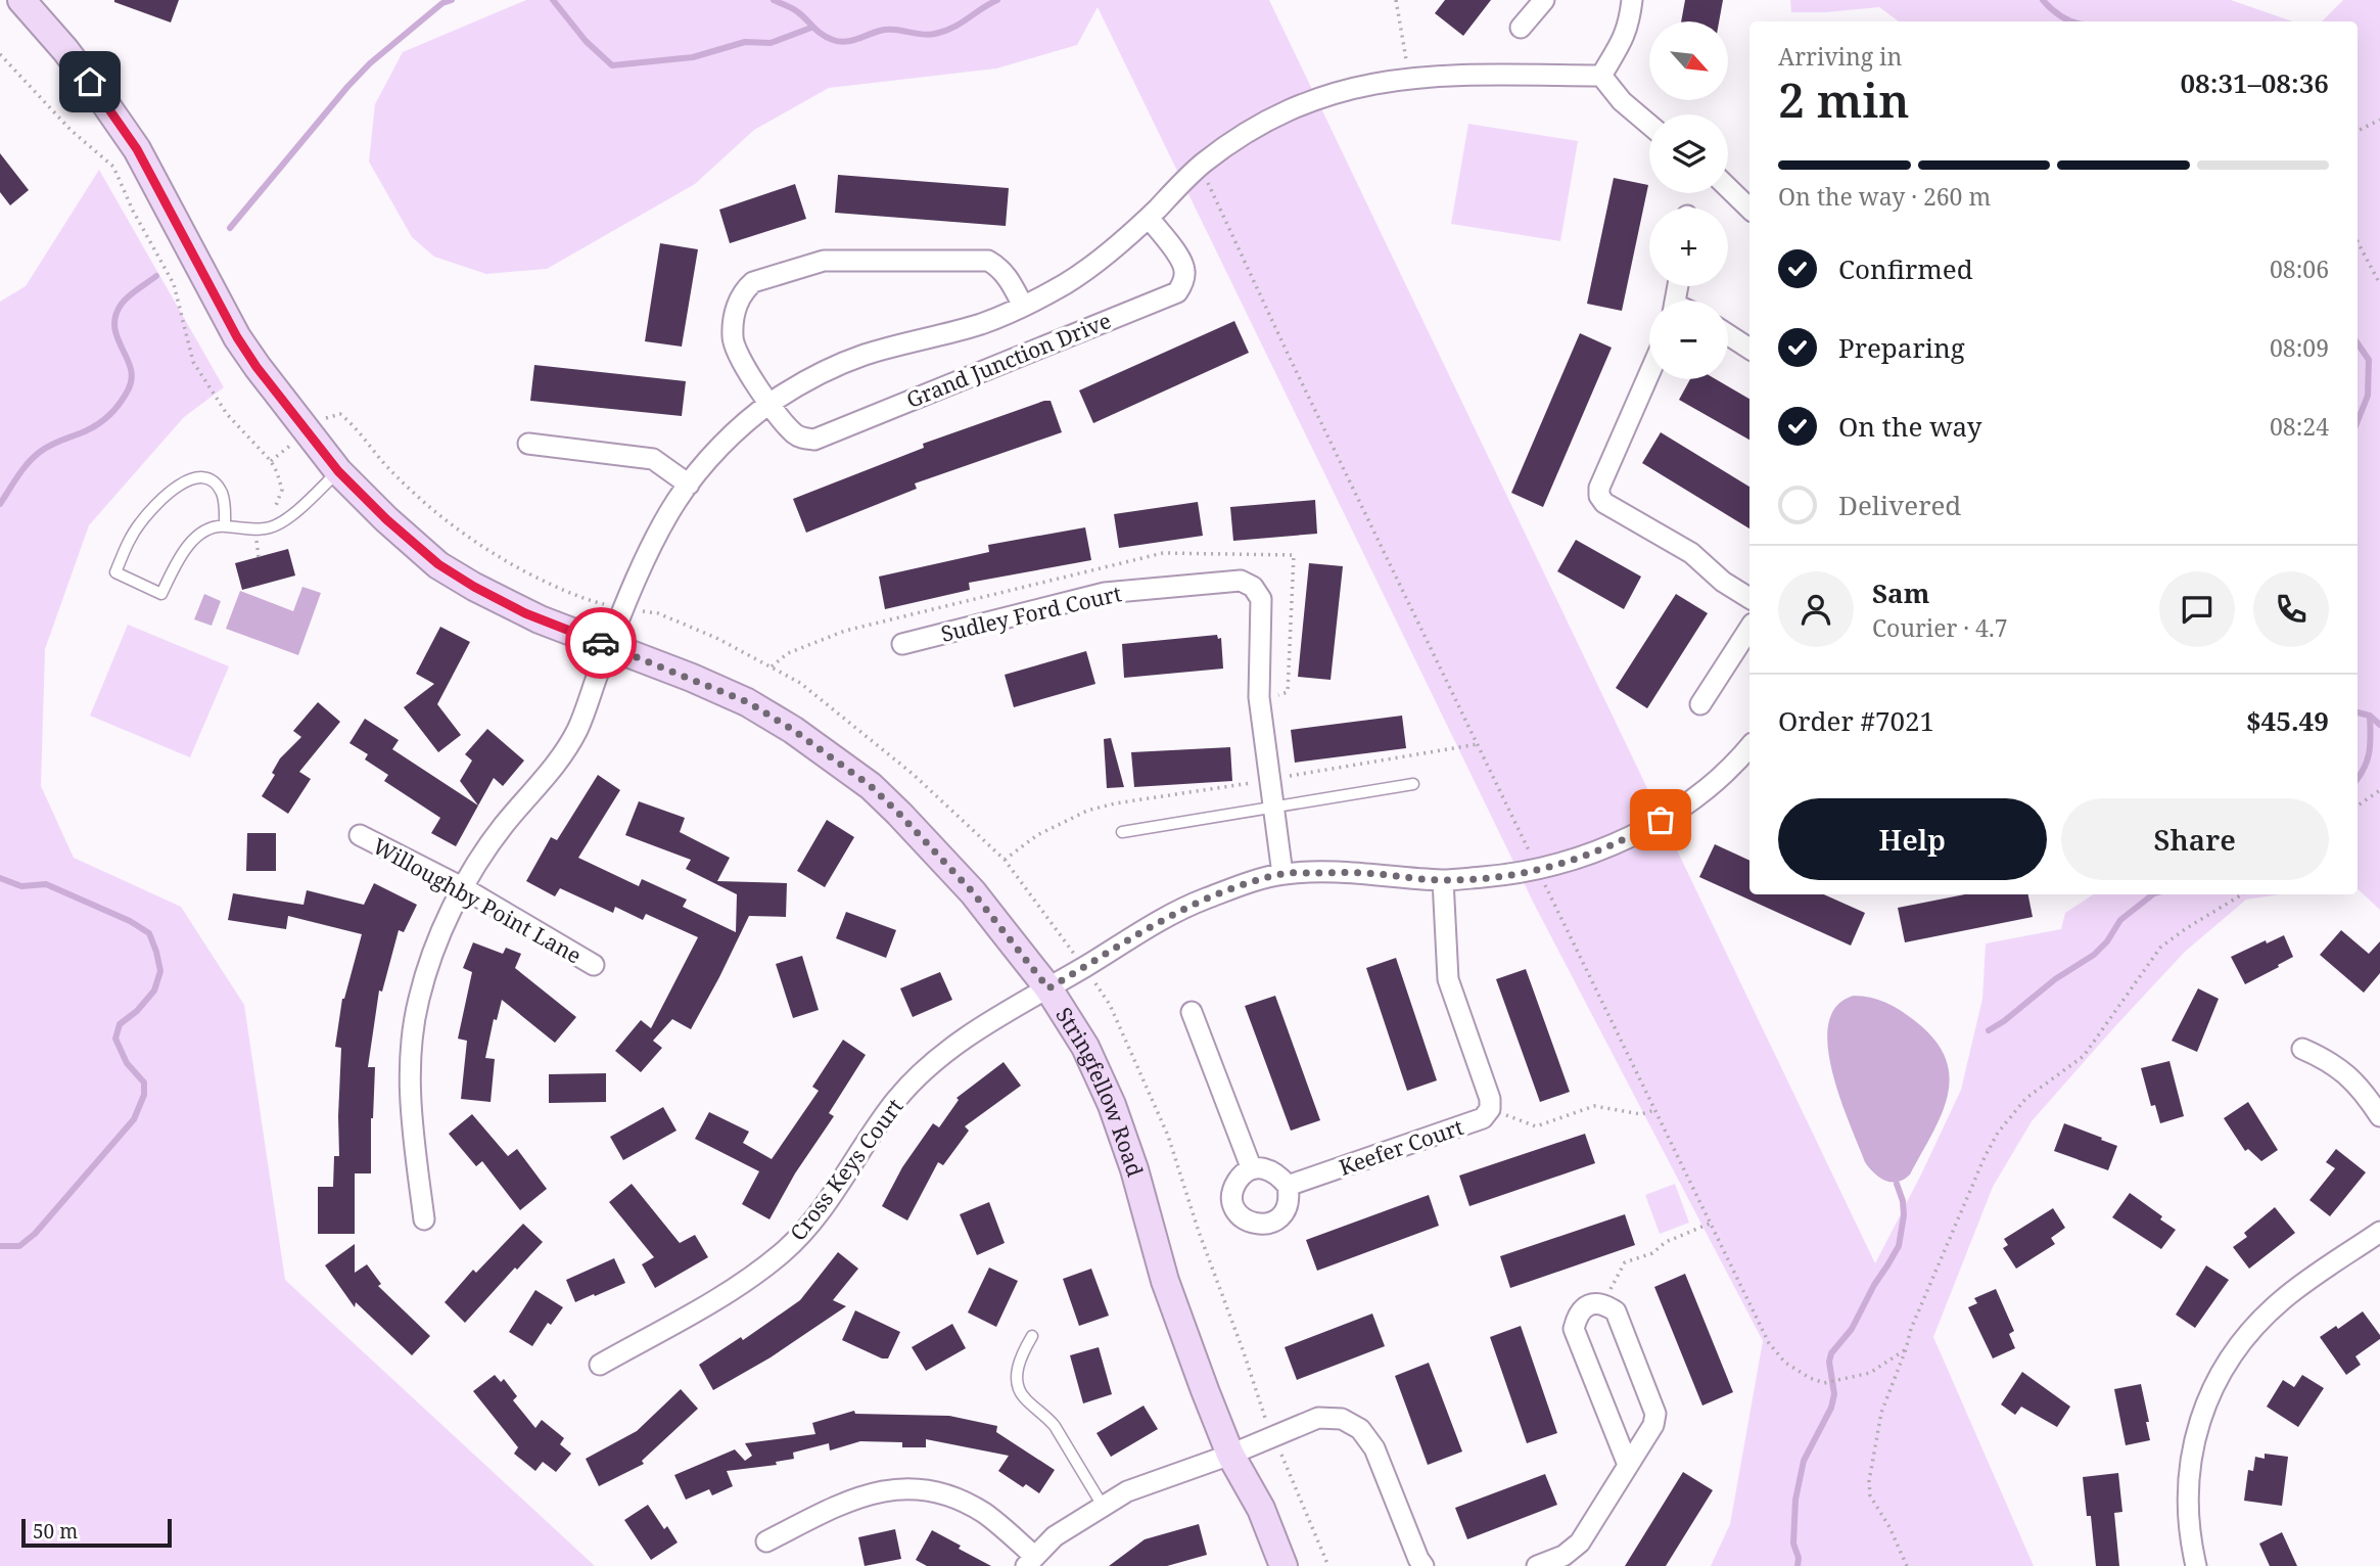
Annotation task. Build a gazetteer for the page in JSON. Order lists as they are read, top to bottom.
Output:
{
  "streets": {
    "main road": ["Stringfellow Road"],
    "street": [
      "Grand Junction Drive",
      "Sudley Ford Court",
      "Willoughby Point Lane",
      "Keefer Court",
      "Cross Keys Court"
    ]
  },
  "crossings": [
    ["Sudley Ford Court", "Cross Keys Court"],
    ["Stringfellow Road", "Cross Keys Court"],
    ["Keefer Court", "Cross Keys Court"]
  ],
  "scale_bar": "50 m",
  "north": "bottom right",
  "page": {
    "map_buttons": ["+", "−"],
    "heading": ["2 min", "Arriving in", "08:31–08:36"],
    "panel": [
      "Sam",
      "Courier · 4.7",
      "Order #7021",
      "$45.49"
    ],
    "bar": "On the way · 260 m",
    "list": [
      ["Confirmed", "08:06"],
      ["Preparing", "08:09"],
      ["On the way", "08:24"],
      "Delivered"
    ],
    "buttons": ["Help", "Share"],
    "scale": "50 m"
  }
}
